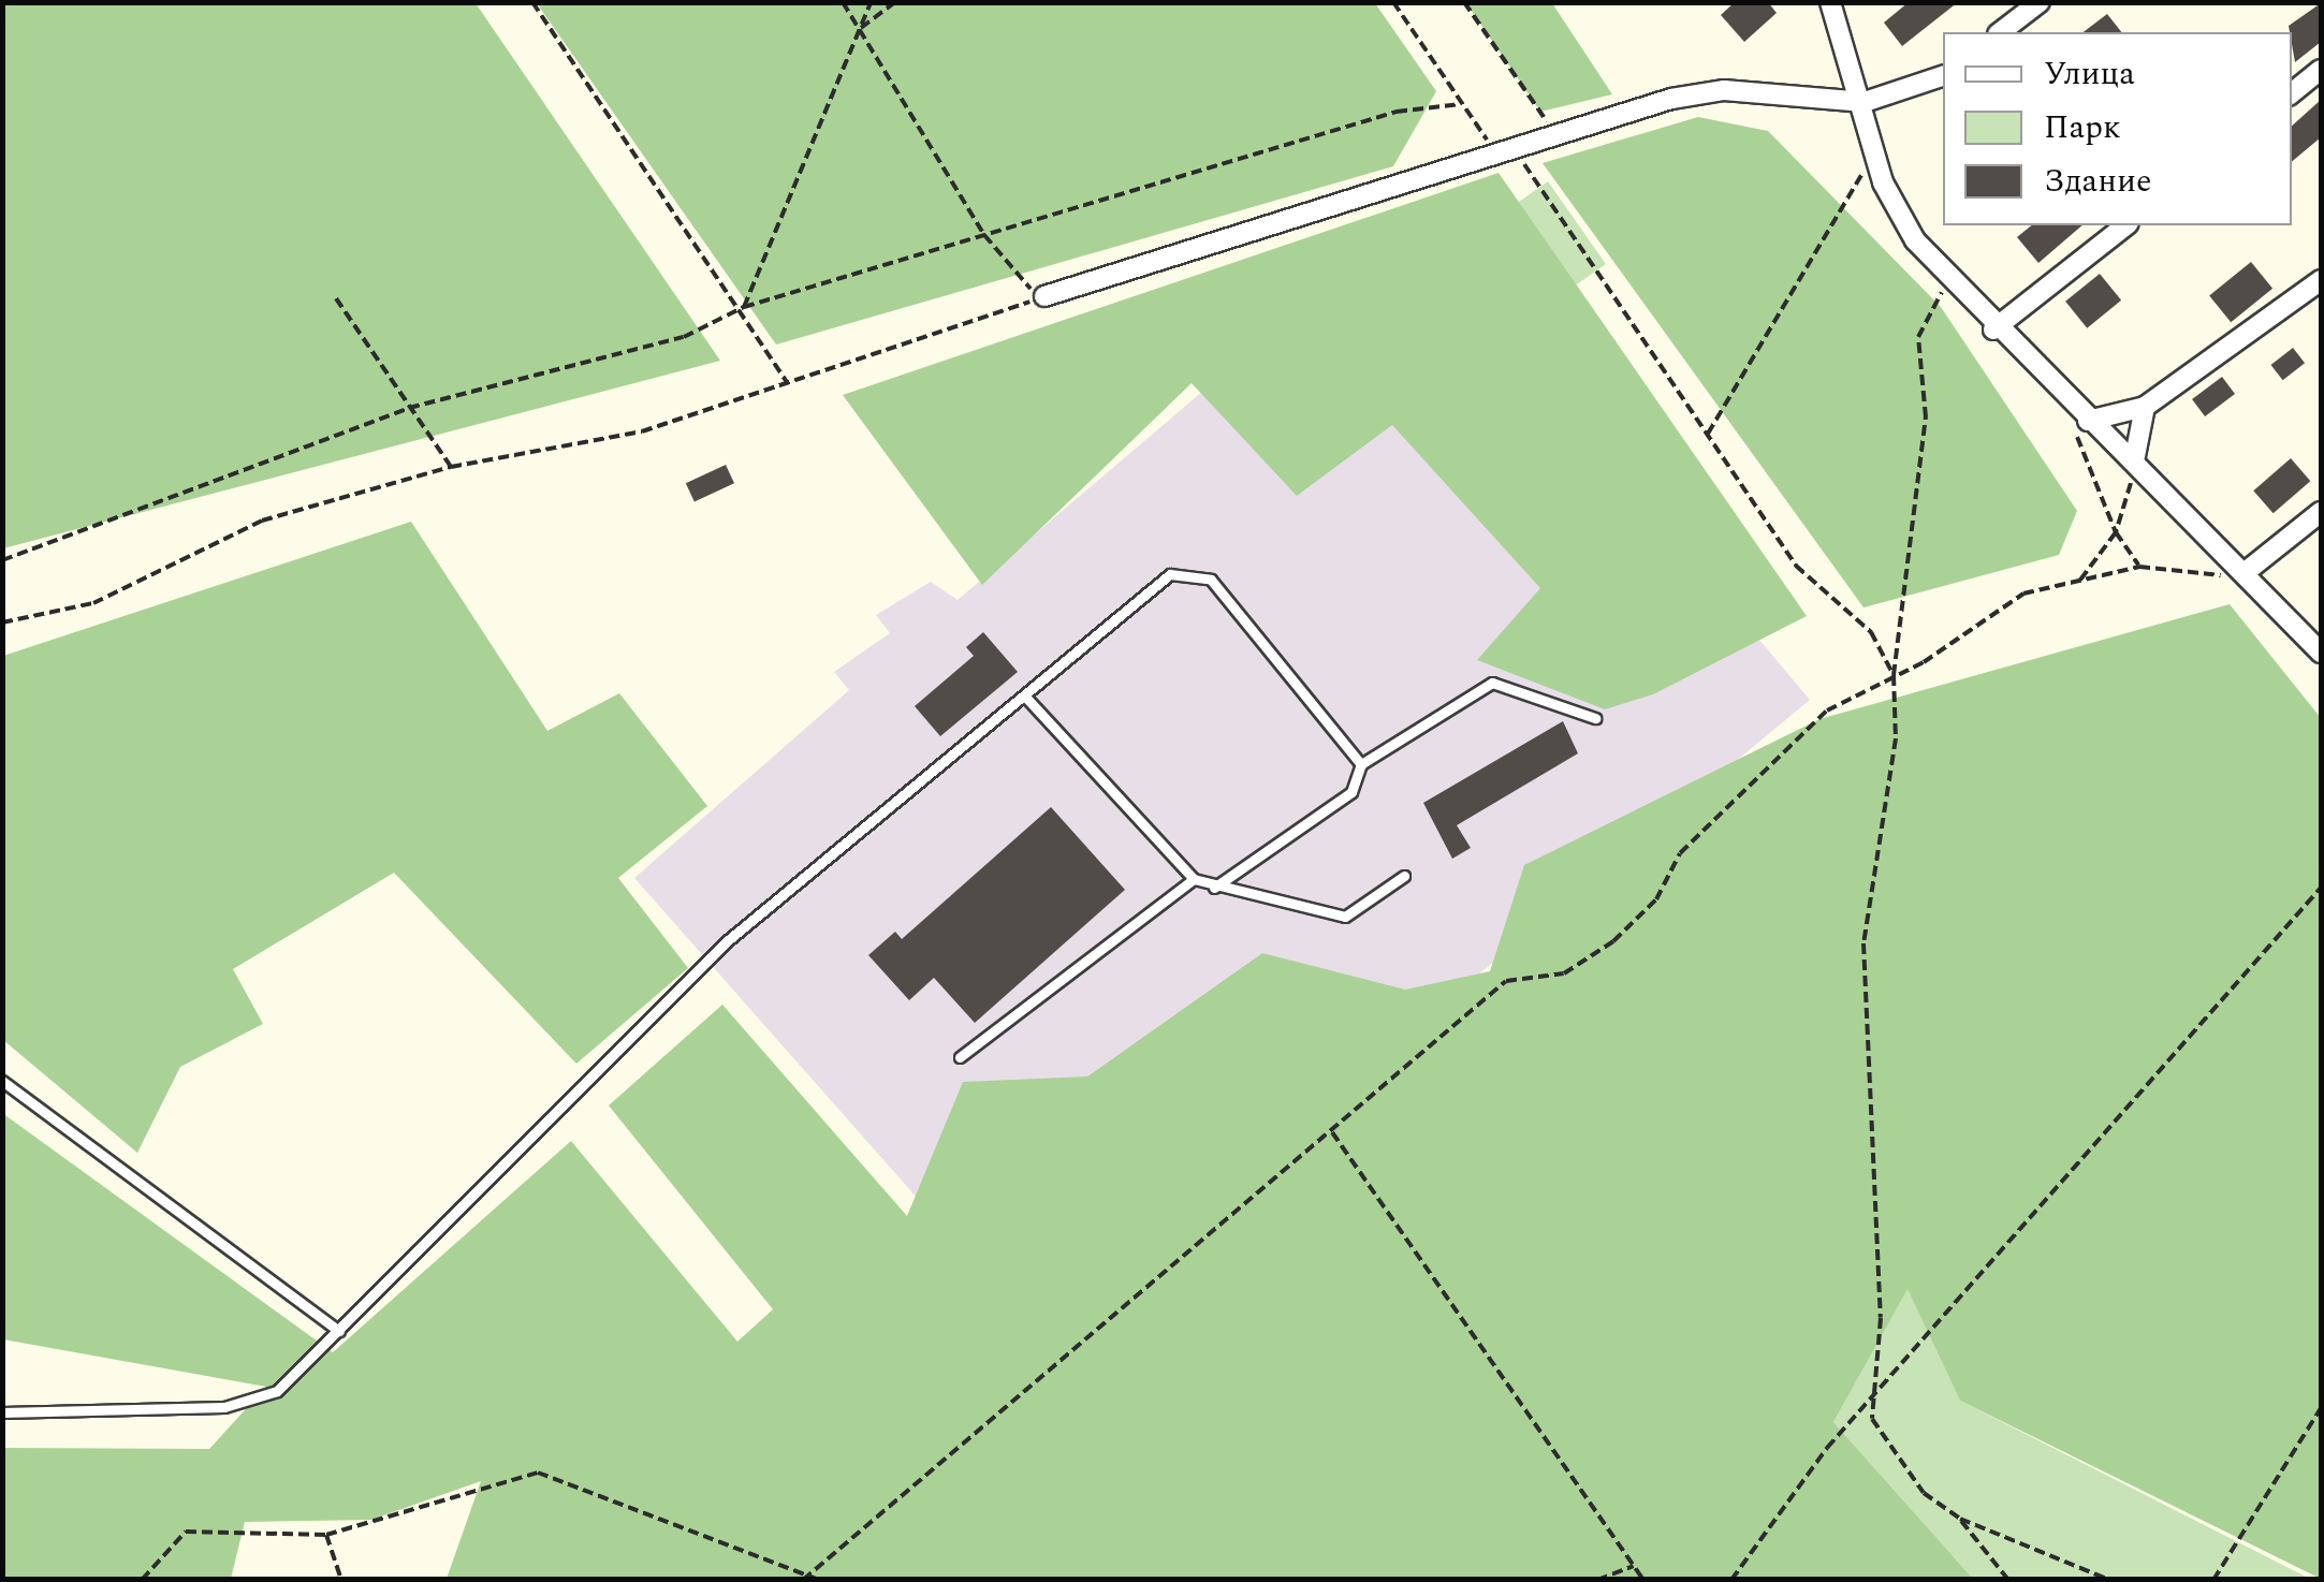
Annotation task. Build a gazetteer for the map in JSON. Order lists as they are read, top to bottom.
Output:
{
  "legend": ["Улица", "Парк", "Здание"]
}
